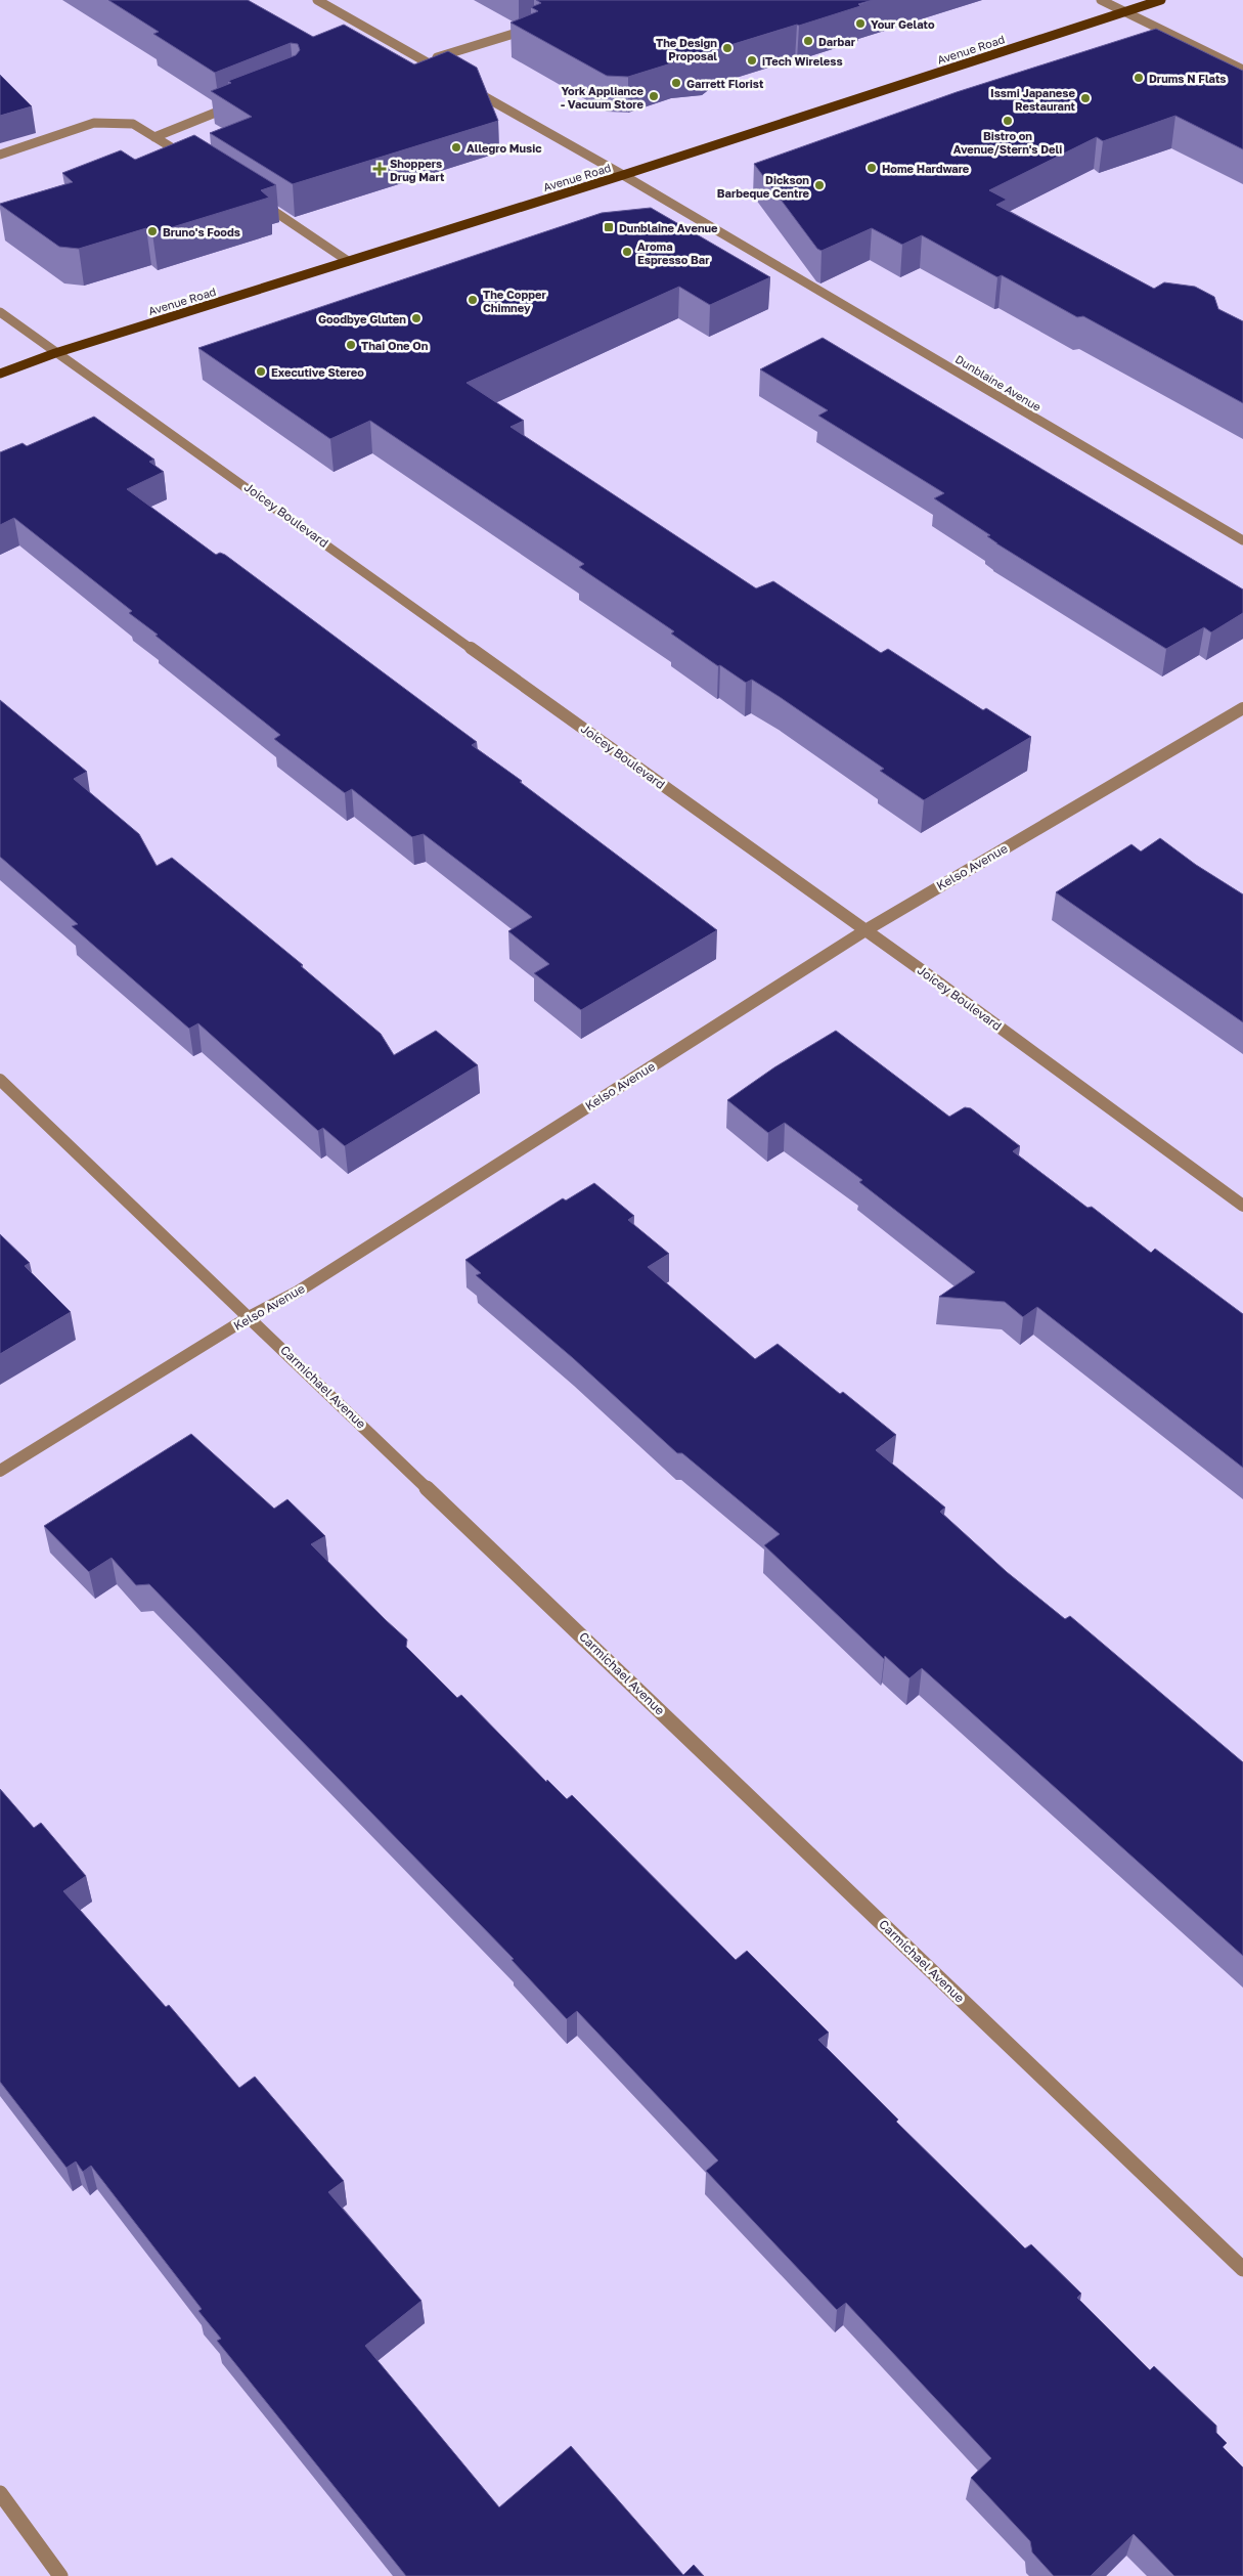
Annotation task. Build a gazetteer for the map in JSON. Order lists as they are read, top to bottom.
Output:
{
  "streets": {
    "main road": ["Avenue Road"],
    "street": [
      "Dunblaine Avenue",
      "Joicey Boulevard",
      "Kelso Avenue",
      "Carmichael Avenue"
    ]
  },
  "crossings": [
    ["Avenue Road", "Dunblaine Avenue"],
    ["Avenue Road", "Joicey Boulevard"],
    ["Joicey Boulevard", "Kelso Avenue"],
    ["Kelso Avenue", "Carmichael Avenue"]
  ],
  "places": {
    "other": [
      "Your Gelato",
      "Darbar",
      "The Design Proposal",
      "iTech Wireless",
      "Drums N Flats",
      "Garrett Florist",
      "York Appliance - Vacuum Store",
      "Issmi Japanese Restaurant",
      "Bistro on Avenue/Stern's Deli",
      "Allegro Music",
      "Home Hardware",
      "Dickson Barbeque Centre",
      "Bruno's Foods",
      "Aroma Espresso Bar",
      "The Copper Chimney",
      "Goodbye Gluten",
      "Thai One On",
      "Executive Stereo"
    ],
    "health": ["Shoppers Drug Mart"],
    "transit": ["Dunblaine Avenue"]
  }
}
